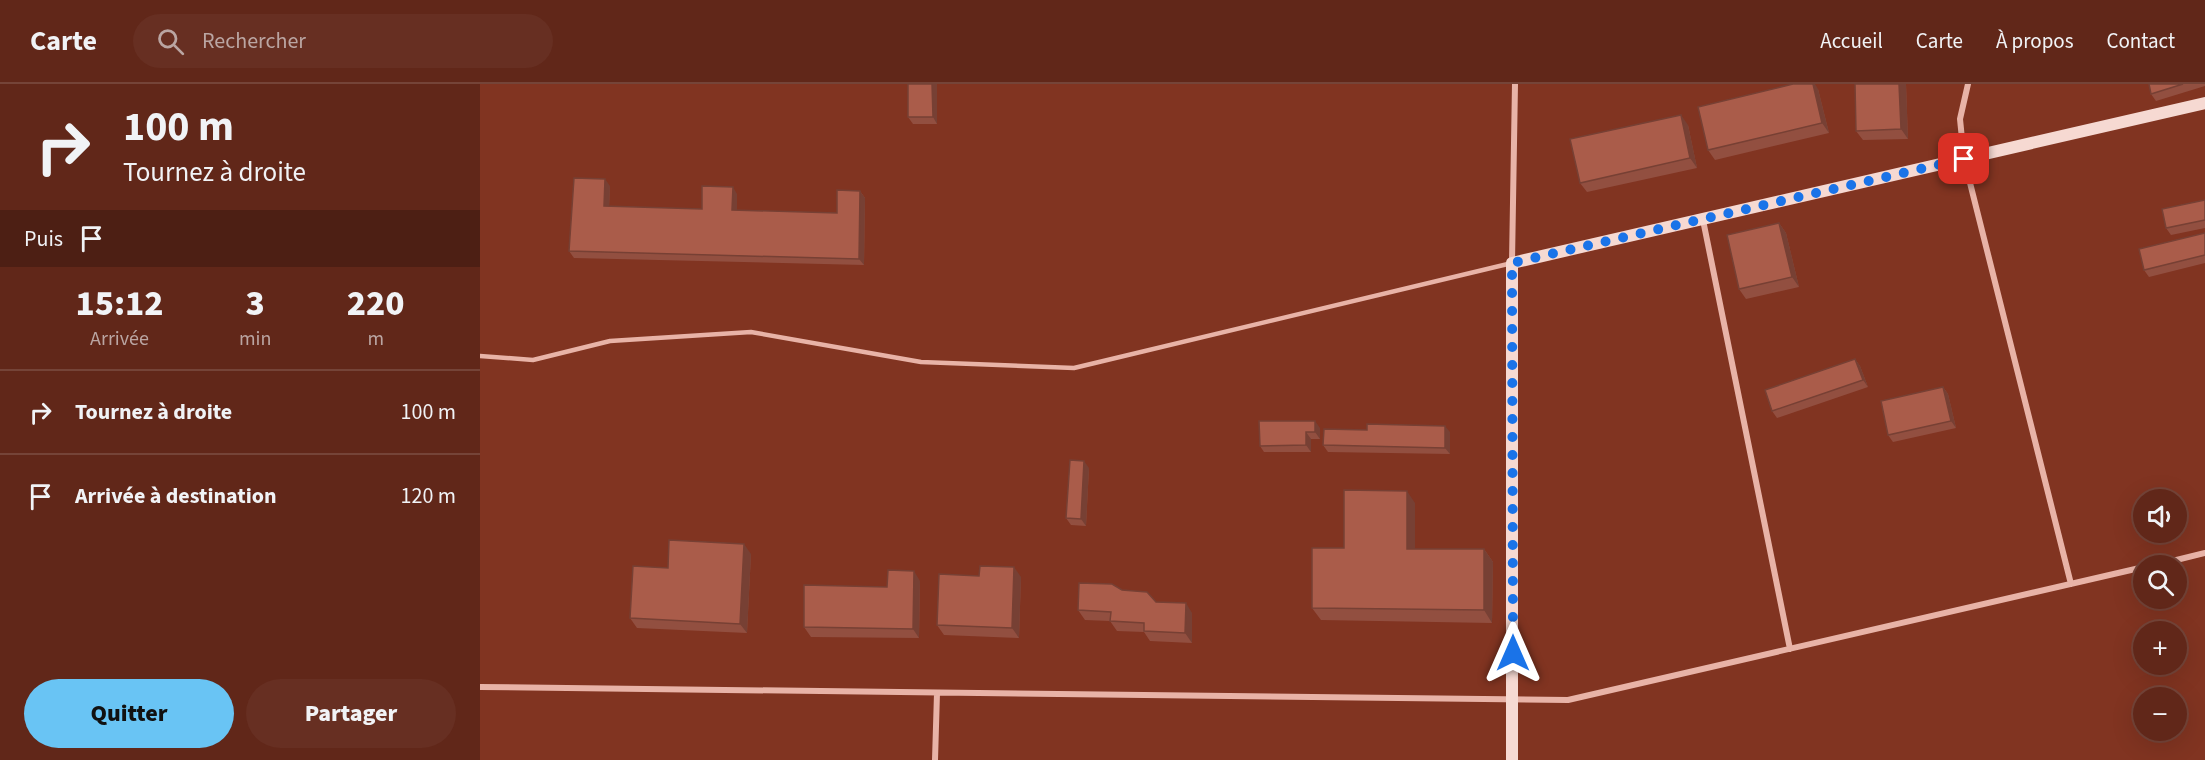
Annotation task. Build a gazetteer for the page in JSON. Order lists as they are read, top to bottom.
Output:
{
  "page": {
    "header": "Carte",
    "search": "Rechercher",
    "nav": [
      "Accueil",
      "Carte",
      "À propos",
      "Contact"
    ],
    "turn": ["100 m", "Tournez à droite"],
    "then": "Puis",
    "eta": [
      "15:12",
      "Arrivée",
      "3",
      "min",
      "220",
      "m"
    ],
    "list": [
      {
        "name": "Tournez à droite",
        "value": "100 m"
      },
      {
        "name": "Arrivée à destination",
        "value": "120 m"
      }
    ],
    "map_buttons": ["+", "−"],
    "buttons": ["Quitter", "Partager"]
  }
}
